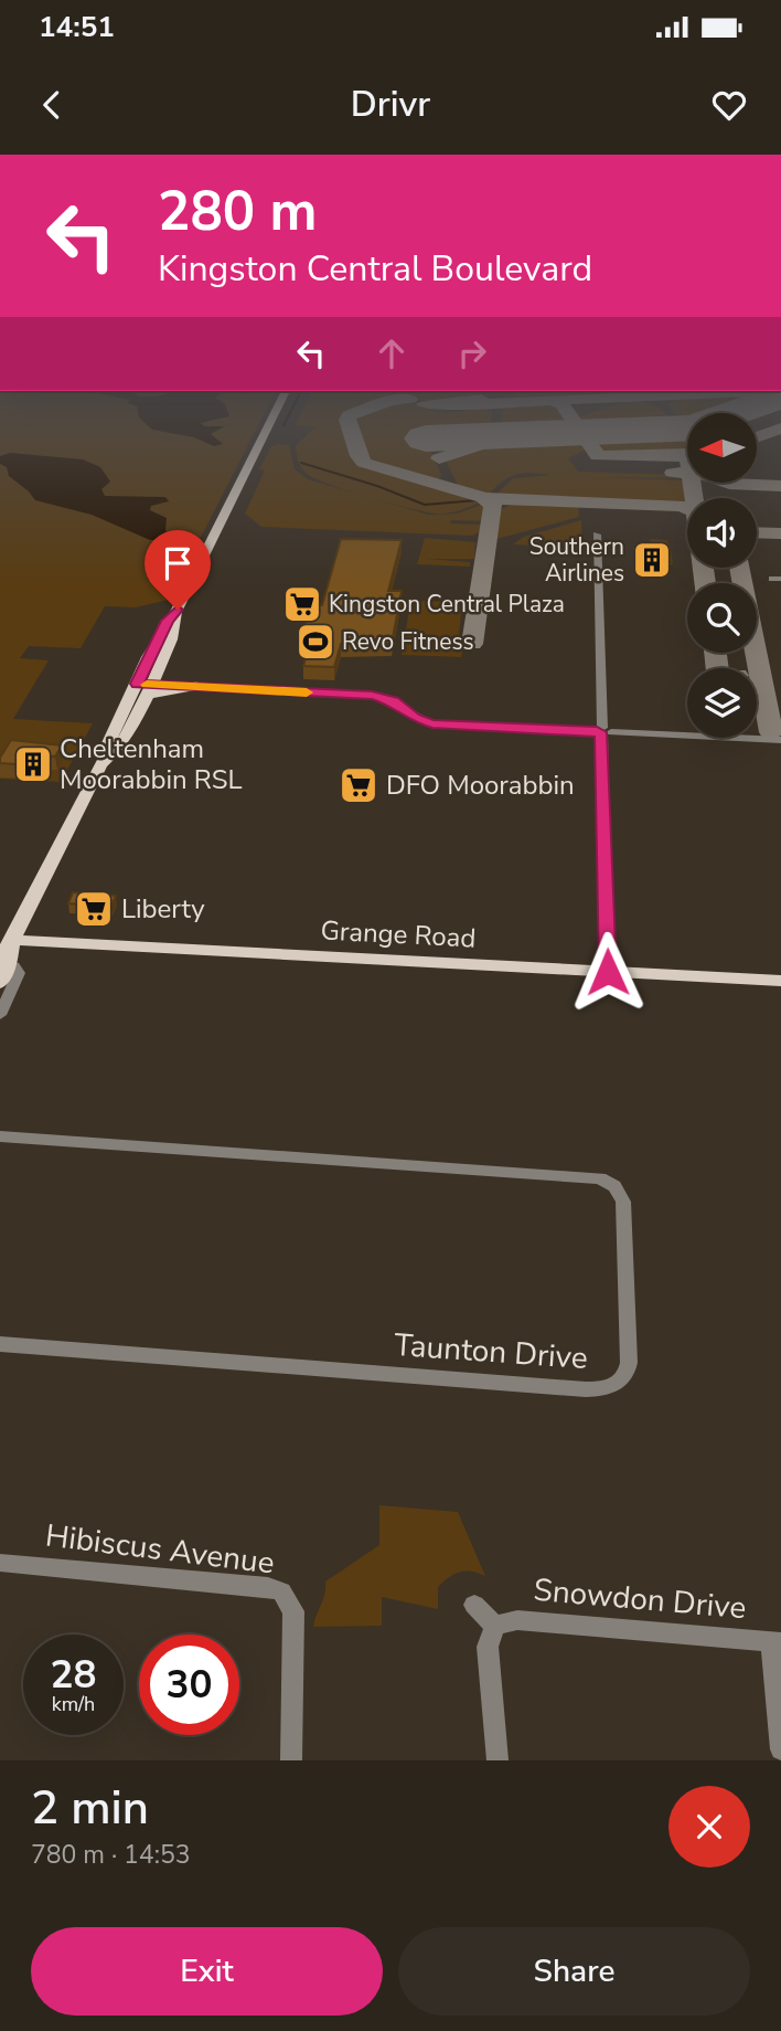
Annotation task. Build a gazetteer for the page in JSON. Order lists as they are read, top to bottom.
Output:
{
  "streets": {
    "main road": ["Grange Road"],
    "street": ["Taunton Drive", "Hibiscus Avenue", "Snowdon Drive"]
  },
  "places": {
    "building": ["Southern Airlines", "Cheltenham Moorabbin RSL"],
    "supermarket": ["Kingston Central Plaza", "DFO Moorabbin", "Liberty"],
    "sports": ["Revo Fitness"]
  },
  "north": "left",
  "page": {
    "status": "14:51",
    "header": "Drivr",
    "turn": ["280 m", "Kingston Central Boulevard"],
    "speed": "28 km/h",
    "limit": "30",
    "heading": ["2 min", "780 m · 14:53"],
    "buttons": ["Exit", "Share"]
  }
}
